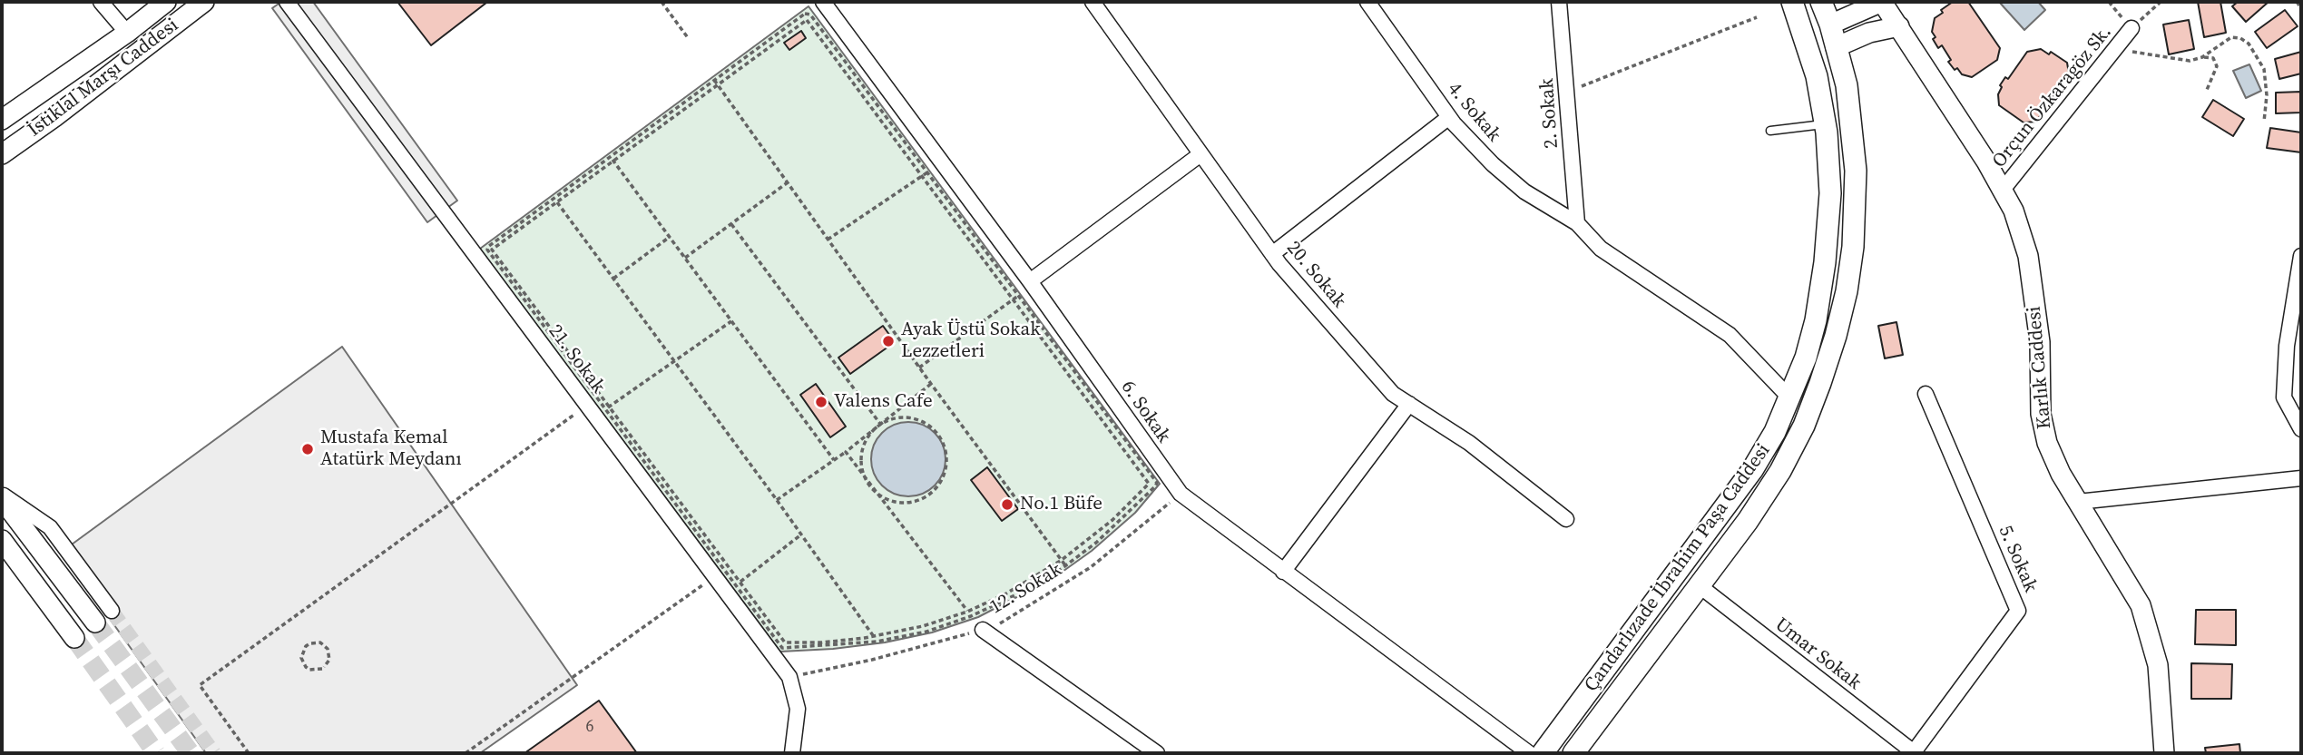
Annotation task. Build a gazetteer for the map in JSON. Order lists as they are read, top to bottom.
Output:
{
  "streets": {
    "main road": ["Çandarlızade İbrahim Paşa Caddesi"],
    "street": [
      "İstiklal Marşı Caddesi",
      "Orçun Özkaragöz Sk.",
      "4. Sokak",
      "2. Sokak",
      "20. Sokak",
      "21. Sokak",
      "Karlık Caddesi",
      "6. Sokak",
      "5. Sokak",
      "Umar Sokak"
    ],
    "path": ["12. Sokak"]
  },
  "crossings": [
    ["Orçun Özkaragöz Sk.", "Karlık Caddesi"],
    ["4. Sokak", "2. Sokak"],
    ["4. Sokak", "Çandarlızade İbrahim Paşa Caddesi"],
    ["21. Sokak", "12. Sokak"],
    ["6. Sokak", "12. Sokak"],
    ["5. Sokak", "Umar Sokak"],
    ["Çandarlızade İbrahim Paşa Caddesi", "Umar Sokak"]
  ],
  "places": [
    "Ayak Üstü Sokak Lezzetleri",
    "Valens Cafe",
    "Mustafa Kemal Atatürk Meydanı",
    "No.1 Büfe"
  ],
  "house_numbers": ["6"]
}
